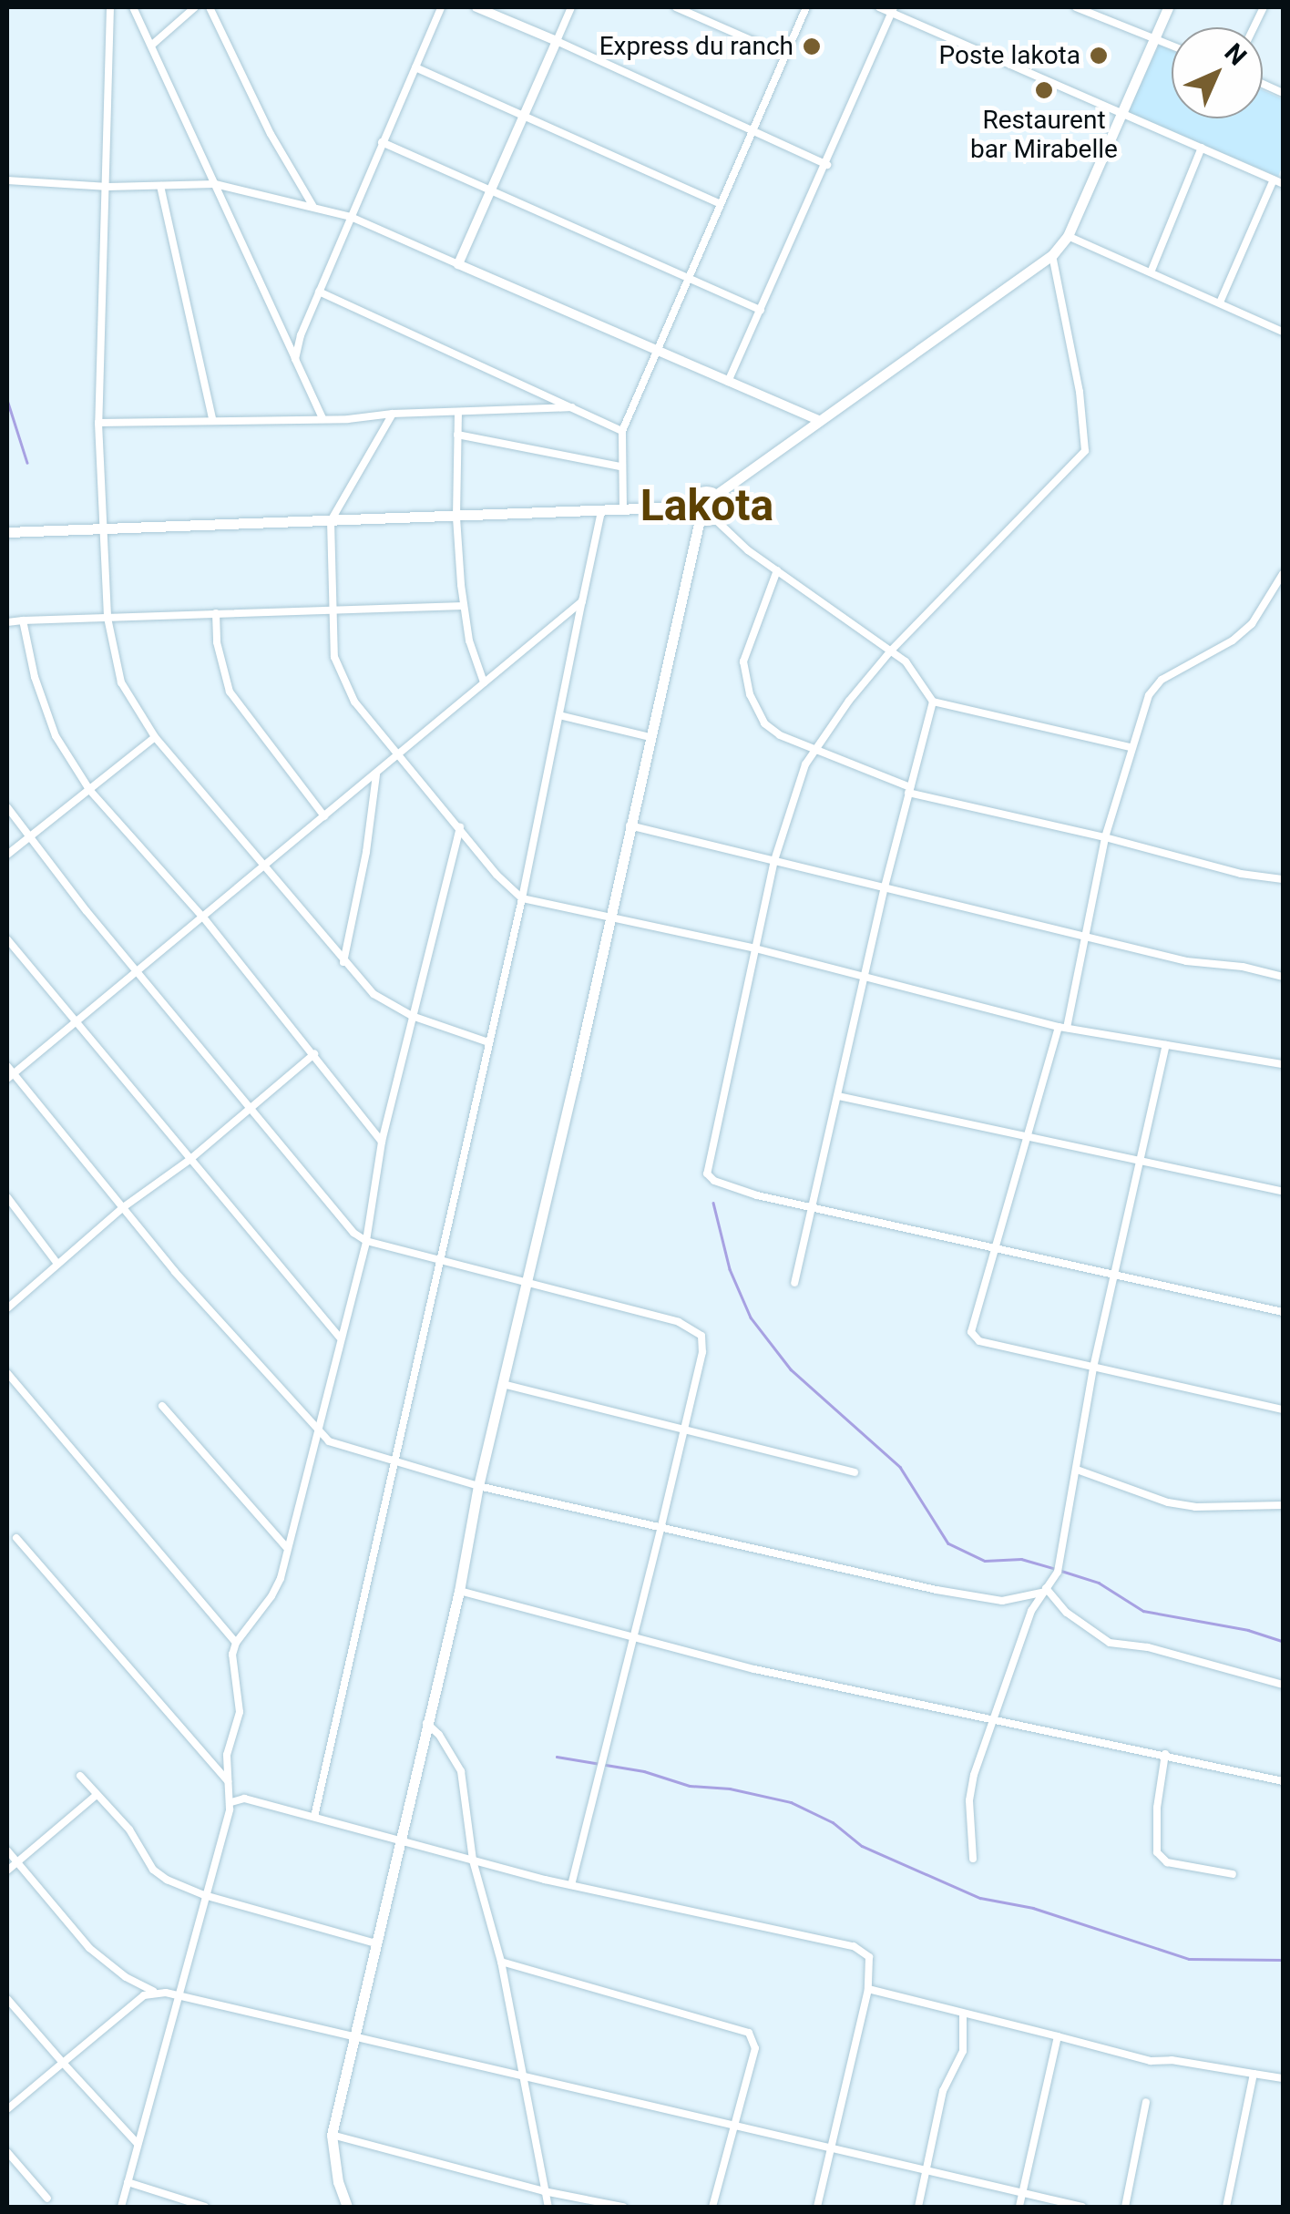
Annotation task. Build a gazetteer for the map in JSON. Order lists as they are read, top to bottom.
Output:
{
  "districts": ["Lakota"],
  "places": ["Express du ranch", "Poste lakota", "Restaurent bar Mirabelle"],
  "north": "top right"
}
